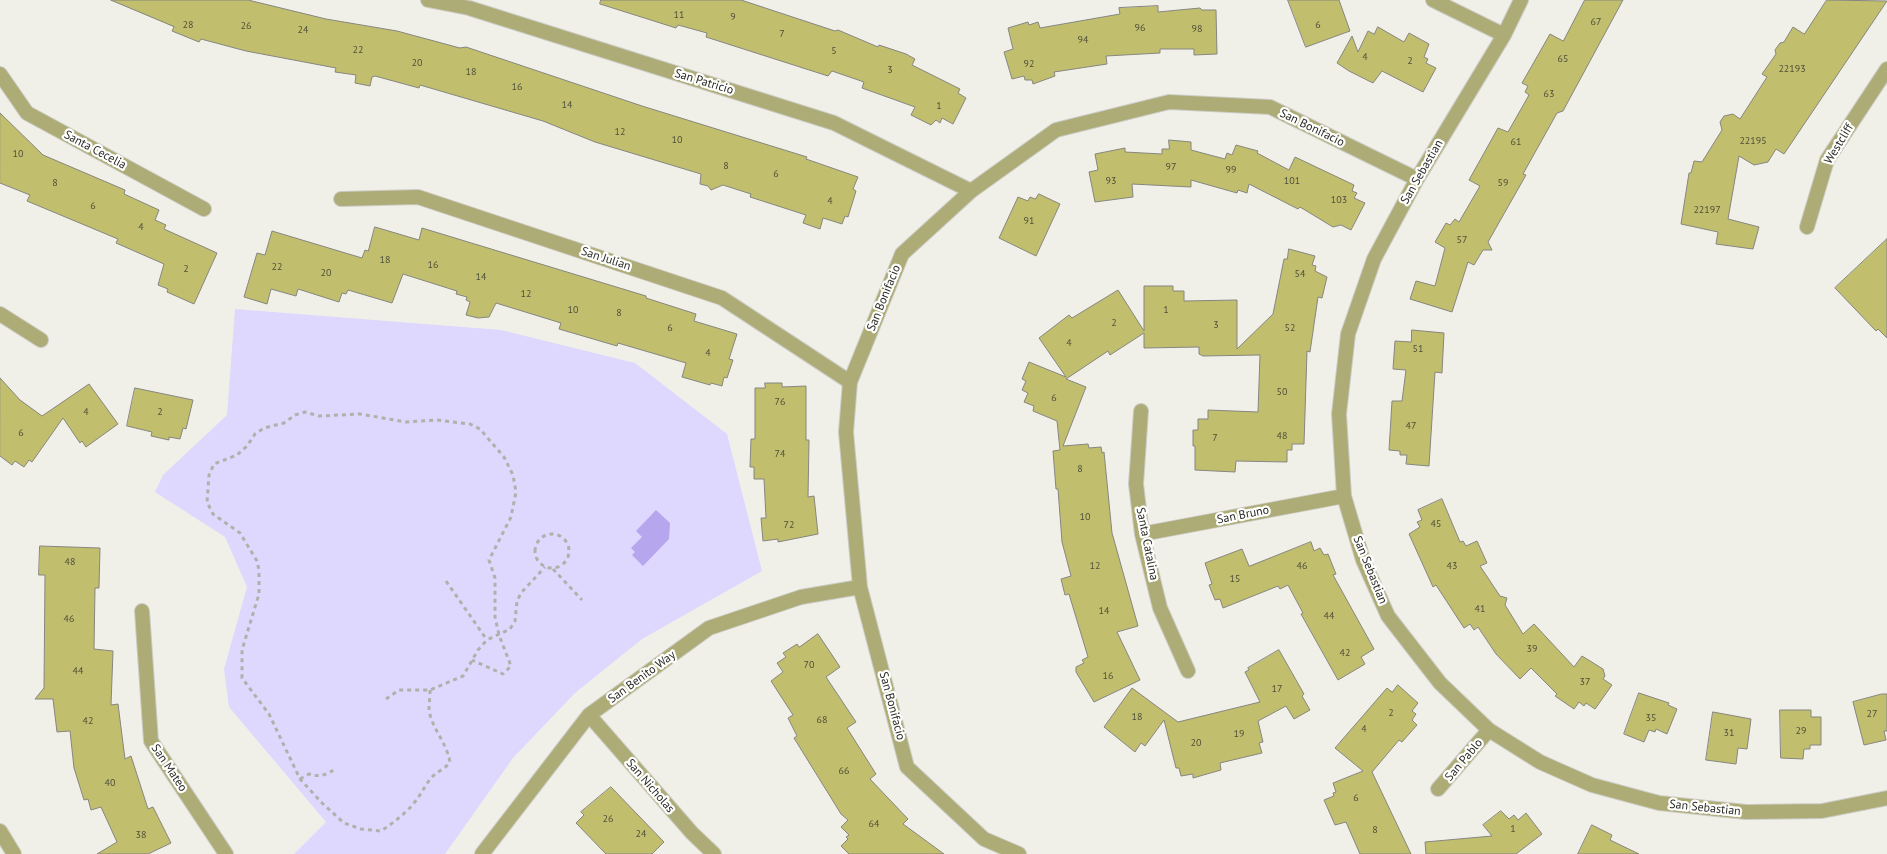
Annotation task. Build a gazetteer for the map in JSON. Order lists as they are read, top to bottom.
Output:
{
  "streets": {
    "street": [
      "San Patricio",
      "San Bonifacio",
      "Westcliff",
      "Santa Cecelia",
      "San Sebastian",
      "San Julian",
      "San Bruno",
      "Santa Catalina",
      "San Benito Way",
      "San Pablo",
      "San Mateo",
      "San Nicholas"
    ]
  },
  "crossings": [
    ["San Patricio", "San Bonifacio"],
    ["San Bonifacio", "San Sebastian"],
    ["San Bonifacio", "San Julian"],
    ["San Bonifacio", "San Benito Way"],
    ["San Sebastian", "San Bruno"],
    ["San Sebastian", "San Pablo"],
    ["San Bruno", "Santa Catalina"],
    ["San Benito Way", "San Nicholas"]
  ],
  "house_numbers": [
    "11",
    "9",
    "67",
    "28",
    "6",
    "26",
    "96",
    "98",
    "24",
    "7",
    "94",
    "22",
    "5",
    "4",
    "65",
    "2",
    "20",
    "92",
    "22193",
    "3",
    "18",
    "16",
    "63",
    "14",
    "1",
    "12",
    "10",
    "22195",
    "61",
    "10",
    "8",
    "97",
    "99",
    "6",
    "93",
    "101",
    "8",
    "59",
    "103",
    "4",
    "6",
    "22197",
    "91",
    "4",
    "57",
    "18",
    "16",
    "22",
    "2",
    "20",
    "54",
    "14",
    "12",
    "10",
    "1",
    "8",
    "2",
    "3",
    "6",
    "52",
    "4",
    "51",
    "4",
    "50",
    "6",
    "76",
    "4",
    "2",
    "47",
    "6",
    "48",
    "7",
    "74",
    "8",
    "10",
    "45",
    "72",
    "48",
    "12",
    "46",
    "43",
    "15",
    "41",
    "14",
    "44",
    "46",
    "39",
    "42",
    "70",
    "44",
    "16",
    "37",
    "17",
    "2",
    "27",
    "18",
    "35",
    "68",
    "42",
    "4",
    "29",
    "31",
    "19",
    "20",
    "66",
    "40",
    "6",
    "26",
    "64",
    "1",
    "8",
    "24",
    "38"
  ]
}
